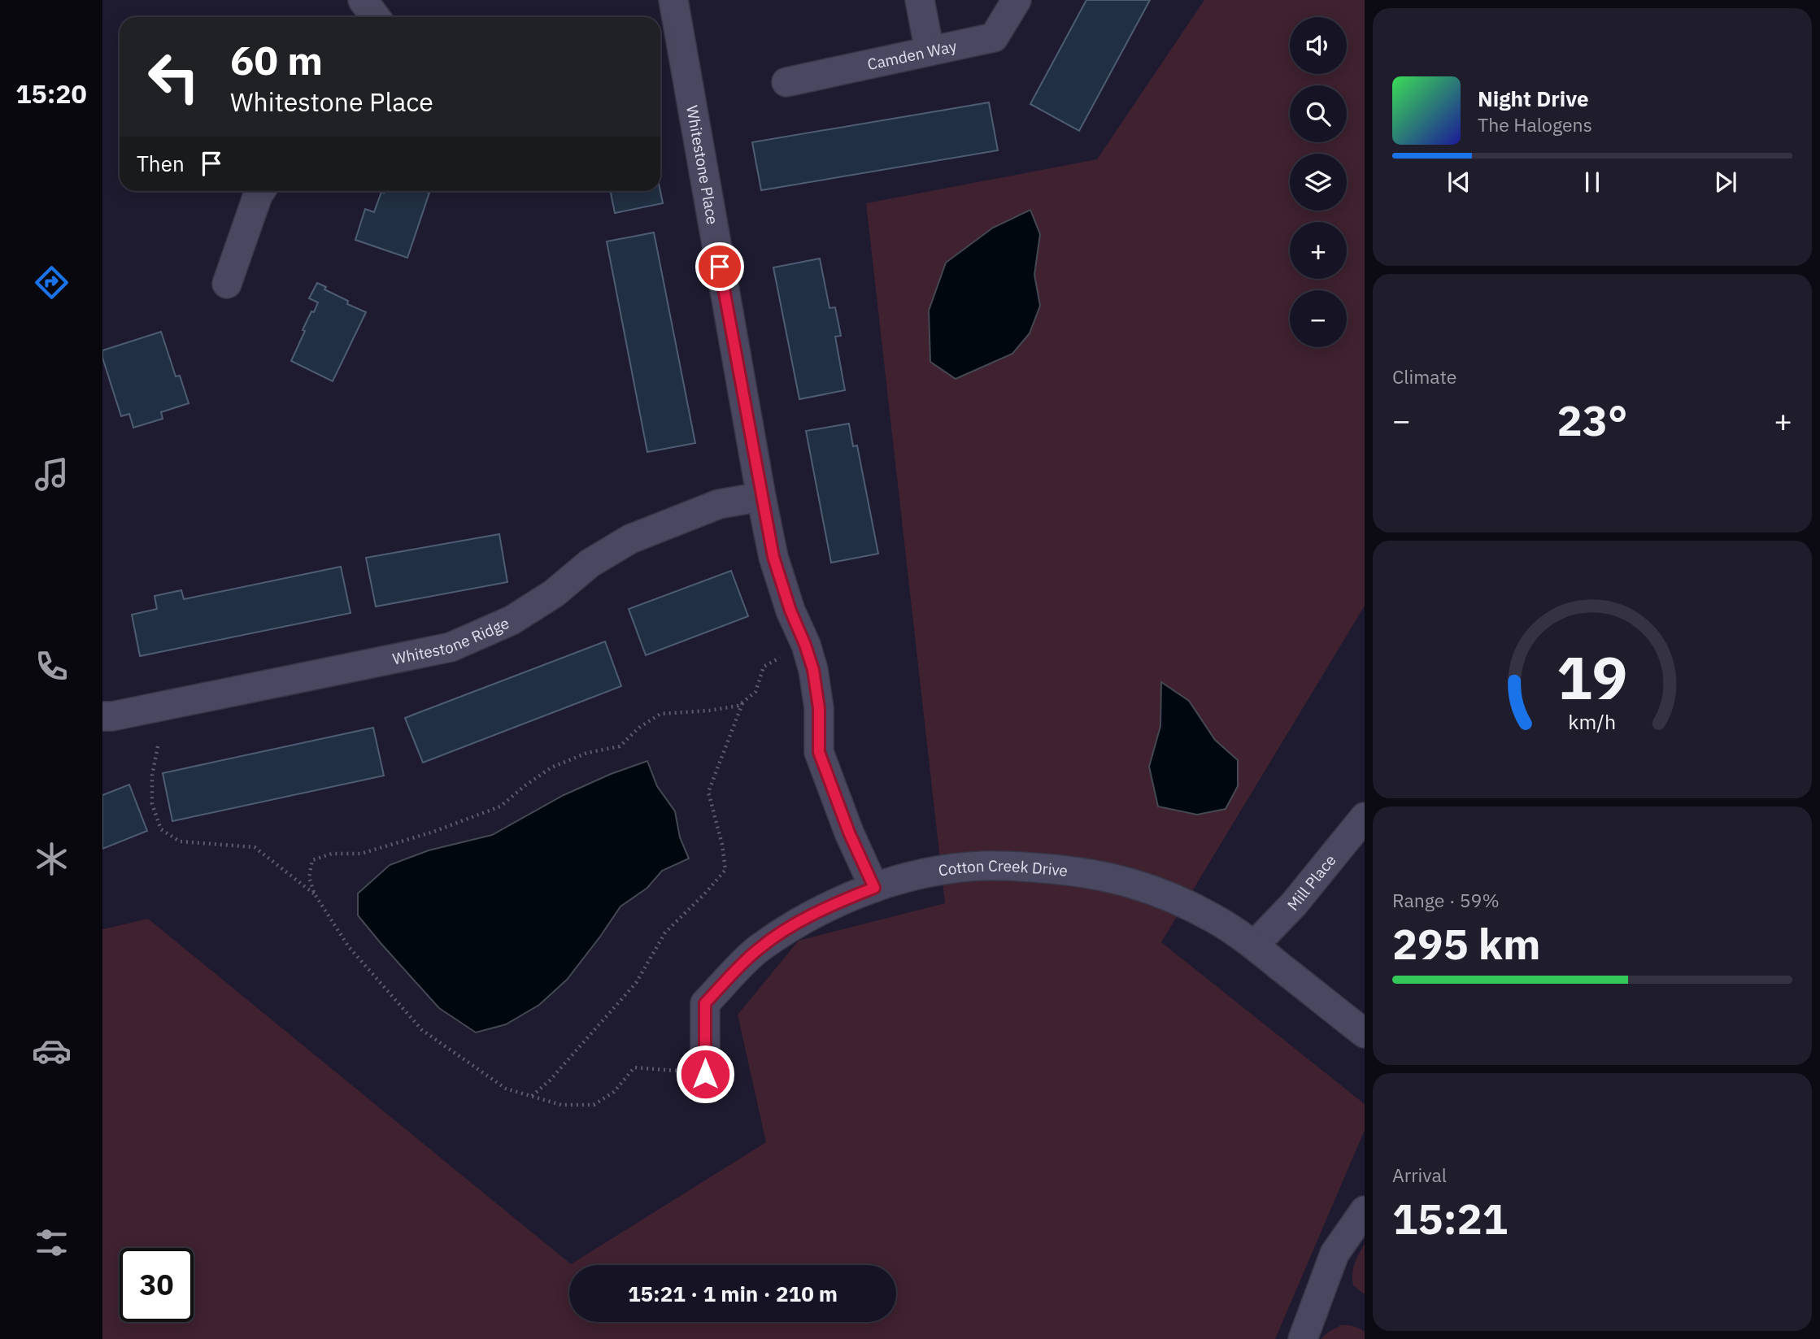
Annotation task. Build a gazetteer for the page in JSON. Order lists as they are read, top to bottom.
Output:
{
  "streets": {
    "street": [
      "Camden Way",
      "Whitestone Place",
      "Whitestone Ridge",
      "Cotton Creek Drive",
      "Mill Place"
    ]
  },
  "crossings": [
    ["Whitestone Place", "Whitestone Ridge"],
    ["Whitestone Place", "Cotton Creek Drive"],
    ["Cotton Creek Drive", "Mill Place"]
  ],
  "page": {
    "tabs": "15:20",
    "map_buttons": ["+", "−"],
    "turn": ["60 m", "Whitestone Place"],
    "song": ["Night Drive", "The Halogens"],
    "then": "Then",
    "tile": [
      "Climate",
      ["Range · 59%", "295 km"],
      ["Arrival", "15:21"]
    ],
    "heat": ["−", "23°", "+"],
    "limit": "30",
    "trip": "15:21 · 1 min · 210 m",
    "gauge": ["19", "km/h"]
  }
}
